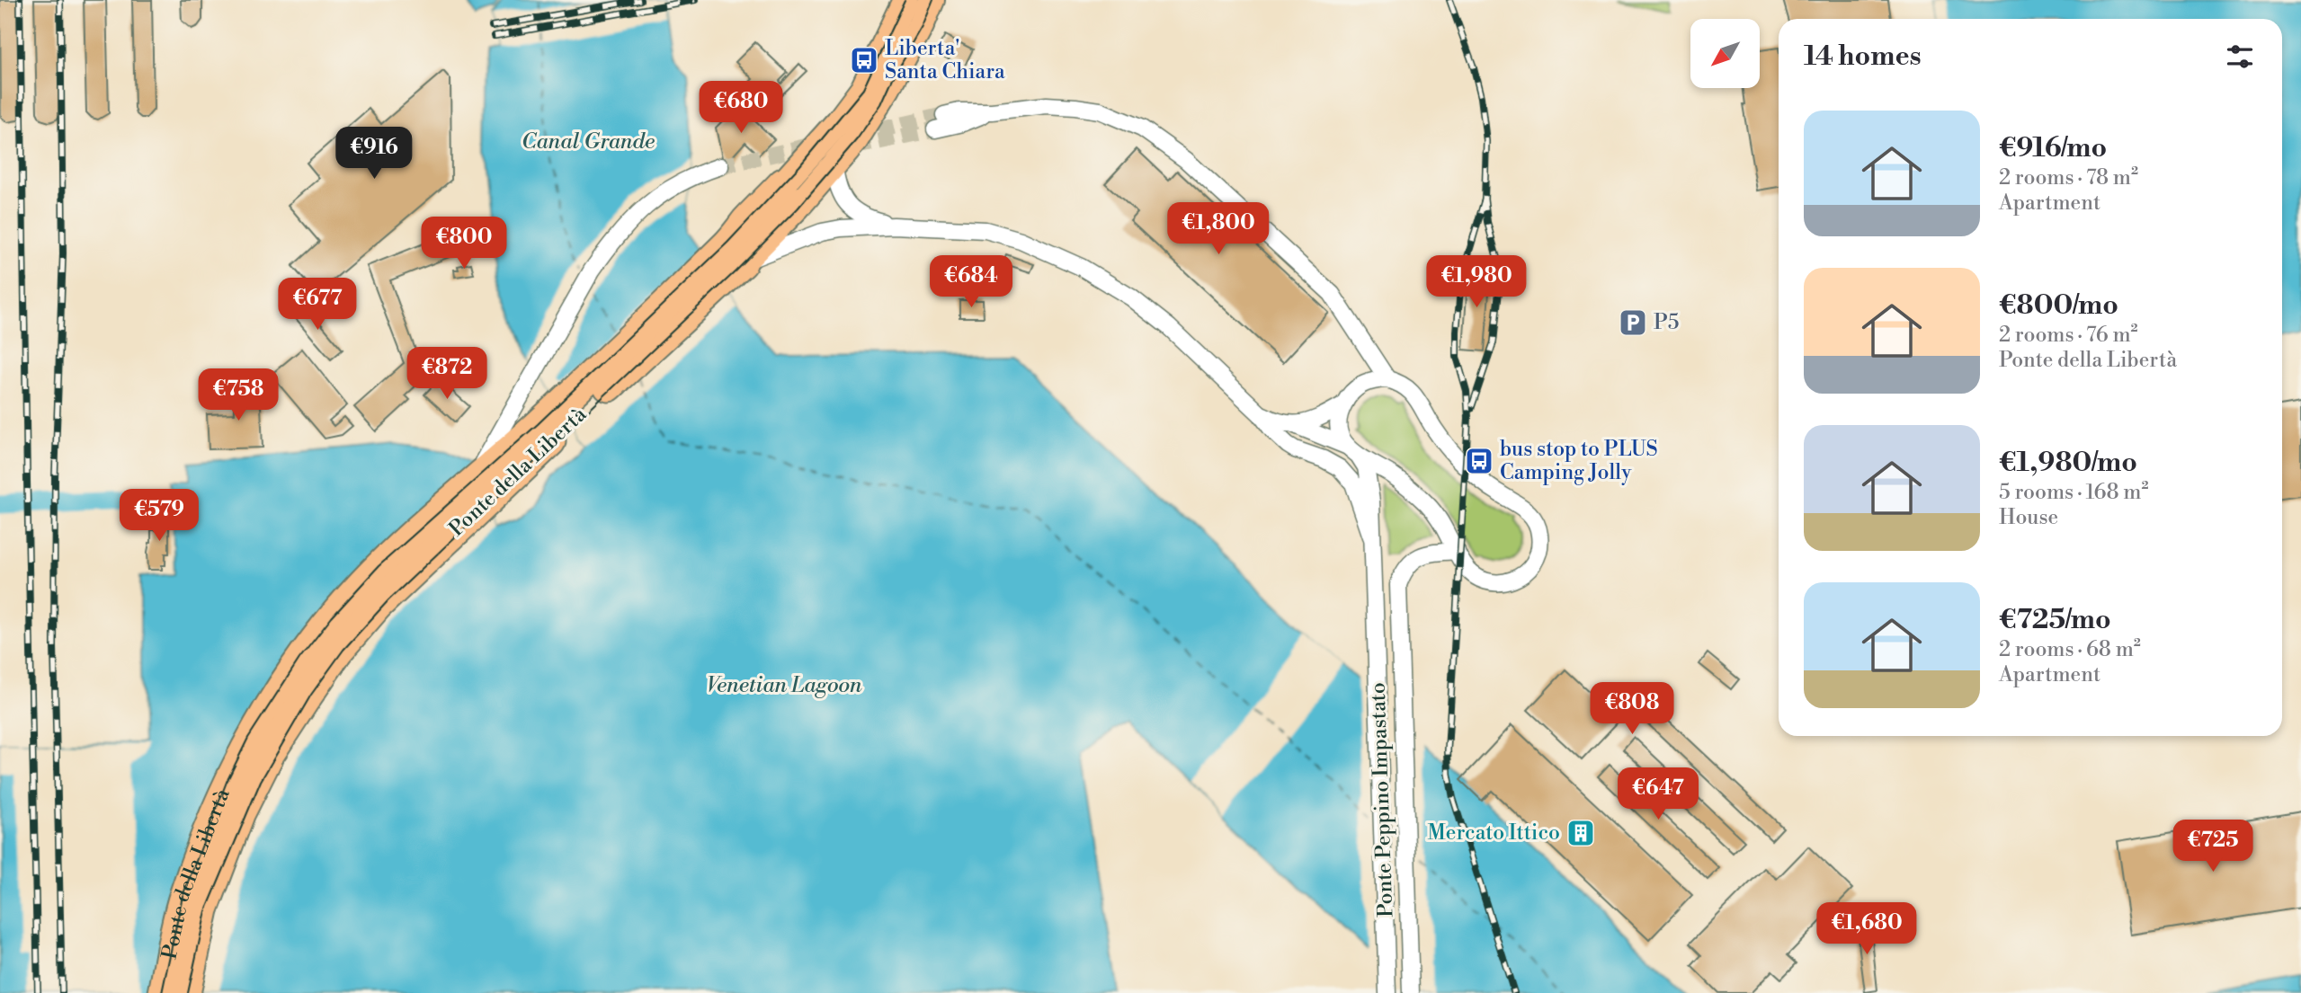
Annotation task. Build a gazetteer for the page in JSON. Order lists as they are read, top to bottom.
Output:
{
  "streets": {
    "highway": ["Ponte della Libertà"],
    "street": ["Ponte Peppino Impastato"]
  },
  "water": ["Canal Grande", "Venetian Lagoon"],
  "places": {
    "bus stop": ["Liberta' Santa Chiara", "bus stop to PLUS Camping Jolly"],
    "parking": ["P5"],
    "building": ["Mercato Ittico"]
  },
  "north": "bottom left",
  "page": {
    "heading": "14 homes",
    "price": [
      "€680",
      "€916",
      "€1,800",
      "€800",
      "€684",
      "€1,980",
      "€677",
      "€872",
      "€758",
      "€579",
      "€808",
      "€647",
      "€725",
      "€1,680"
    ],
    "list": [
      {
        "name": "€916/mo",
        "note": "2 rooms · 78 m² · Apartment"
      },
      {
        "name": "€800/mo",
        "note": "2 rooms · 76 m² · Ponte della Libertà"
      },
      {
        "name": "€1,980/mo",
        "note": "5 rooms · 168 m² · House"
      },
      {
        "name": "€725/mo",
        "note": "2 rooms · 68 m² · Apartment"
      }
    ]
  }
}
